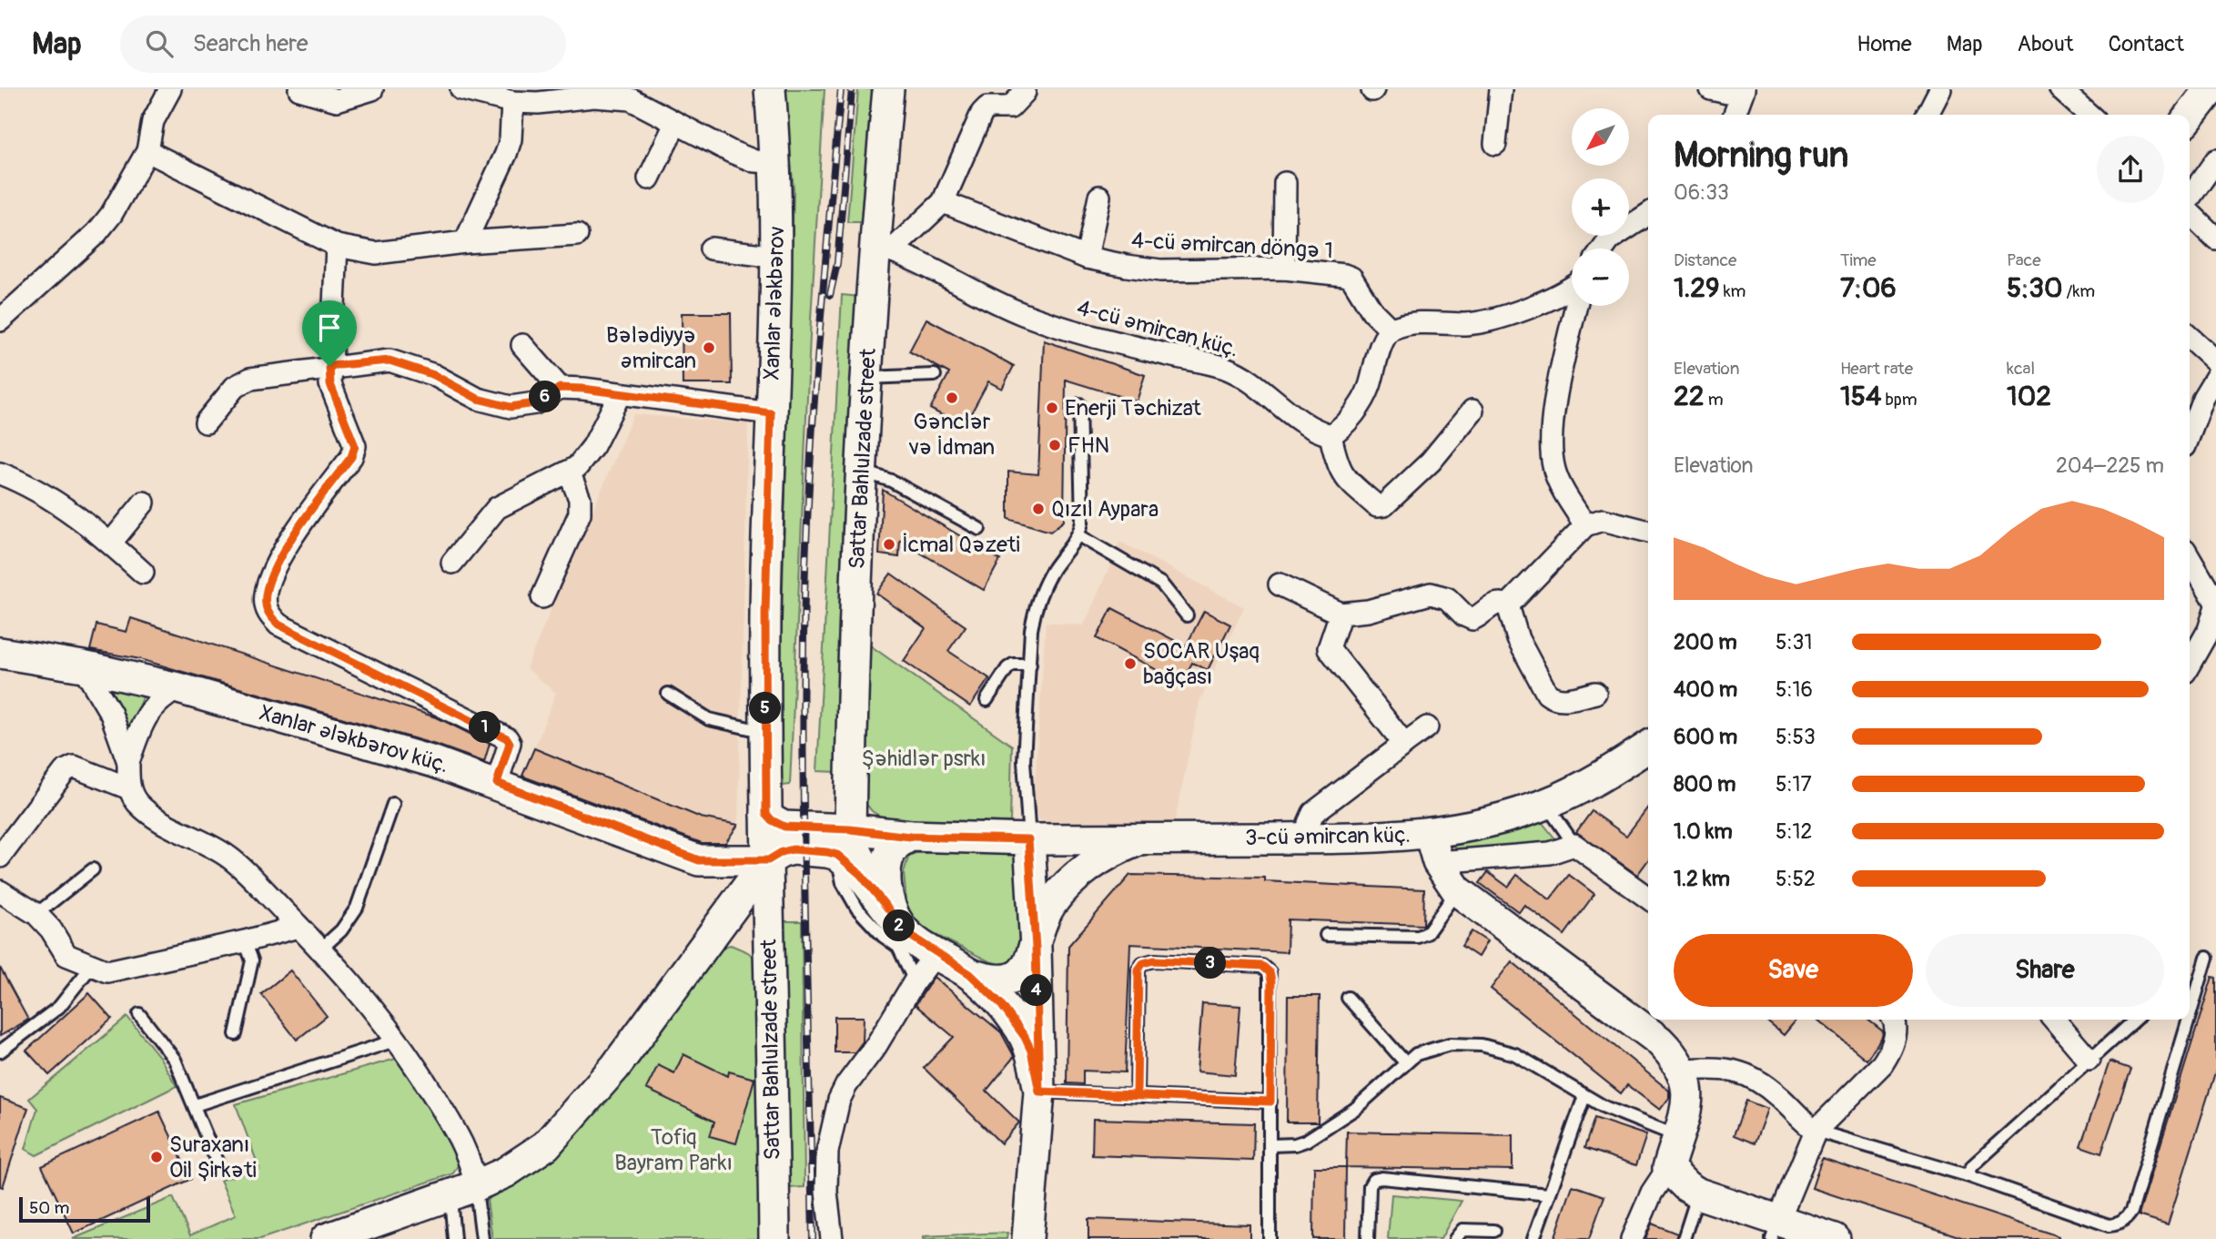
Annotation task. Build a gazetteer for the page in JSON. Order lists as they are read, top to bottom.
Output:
{
  "streets": {
    "main road": [
      "Xanlar Ələkbərov",
      "Sattar Bahlulzade street",
      "Xanlar Ələkbərov küç.",
      "3-cü Əmircan küç."
    ],
    "street": ["4-cü Əmircan döngə 1", "4-cü Əmircan küç."]
  },
  "crossings": [
    ["Xanlar Ələkbərov", "Sattar Bahlulzade street"],
    ["Xanlar Ələkbərov", "Xanlar Ələkbərov küç."],
    ["4-cü Əmircan küç.", "Sattar Bahlulzade street"],
    ["Sattar Bahlulzade street", "Xanlar Ələkbərov küç."],
    ["Sattar Bahlulzade street", "3-cü Əmircan küç."]
  ],
  "parks": ["Şəhidlər psrkı", "Tofiq Bayram Parkı"],
  "places": [
    "Bələdiyyə Əmircan",
    "Gənclər və İdman",
    "Enerji Təchizat",
    "FHN",
    "Qızıl Aypara",
    "İcmal Qəzeti",
    "SOCAR Uşaq bağçası",
    "Suraxanı Oil Şirkəti"
  ],
  "scale_bar": "50 m",
  "north": "bottom left",
  "page": {
    "header": "Map",
    "search": "Search here",
    "nav": [
      "Home",
      "Map",
      "About",
      "Contact"
    ],
    "map_buttons": ["+", "−"],
    "heading": ["Morning run", "06:33"],
    "stats": [
      ["Distance", "1.29 km"],
      ["Time", "7:06"],
      ["Pace", "5:30 /km"],
      ["Elevation", "22 m"],
      ["Heart rate", "154 bpm"],
      ["kcal", "102"]
    ],
    "pins": [
      "6",
      "5",
      "1",
      "2",
      "3",
      "4"
    ],
    "chart": ["Elevation", "204–225 m"],
    "list": [
      {
        "name": "200 m",
        "note": "5:31"
      },
      {
        "name": "400 m",
        "note": "5:16"
      },
      {
        "name": "600 m",
        "note": "5:53"
      },
      {
        "name": "800 m",
        "note": "5:17"
      },
      {
        "name": "1.0 km",
        "note": "5:12"
      },
      {
        "name": "1.2 km",
        "note": "5:52"
      }
    ],
    "buttons": ["Save", "Share"],
    "scale": "50 m"
  }
}
